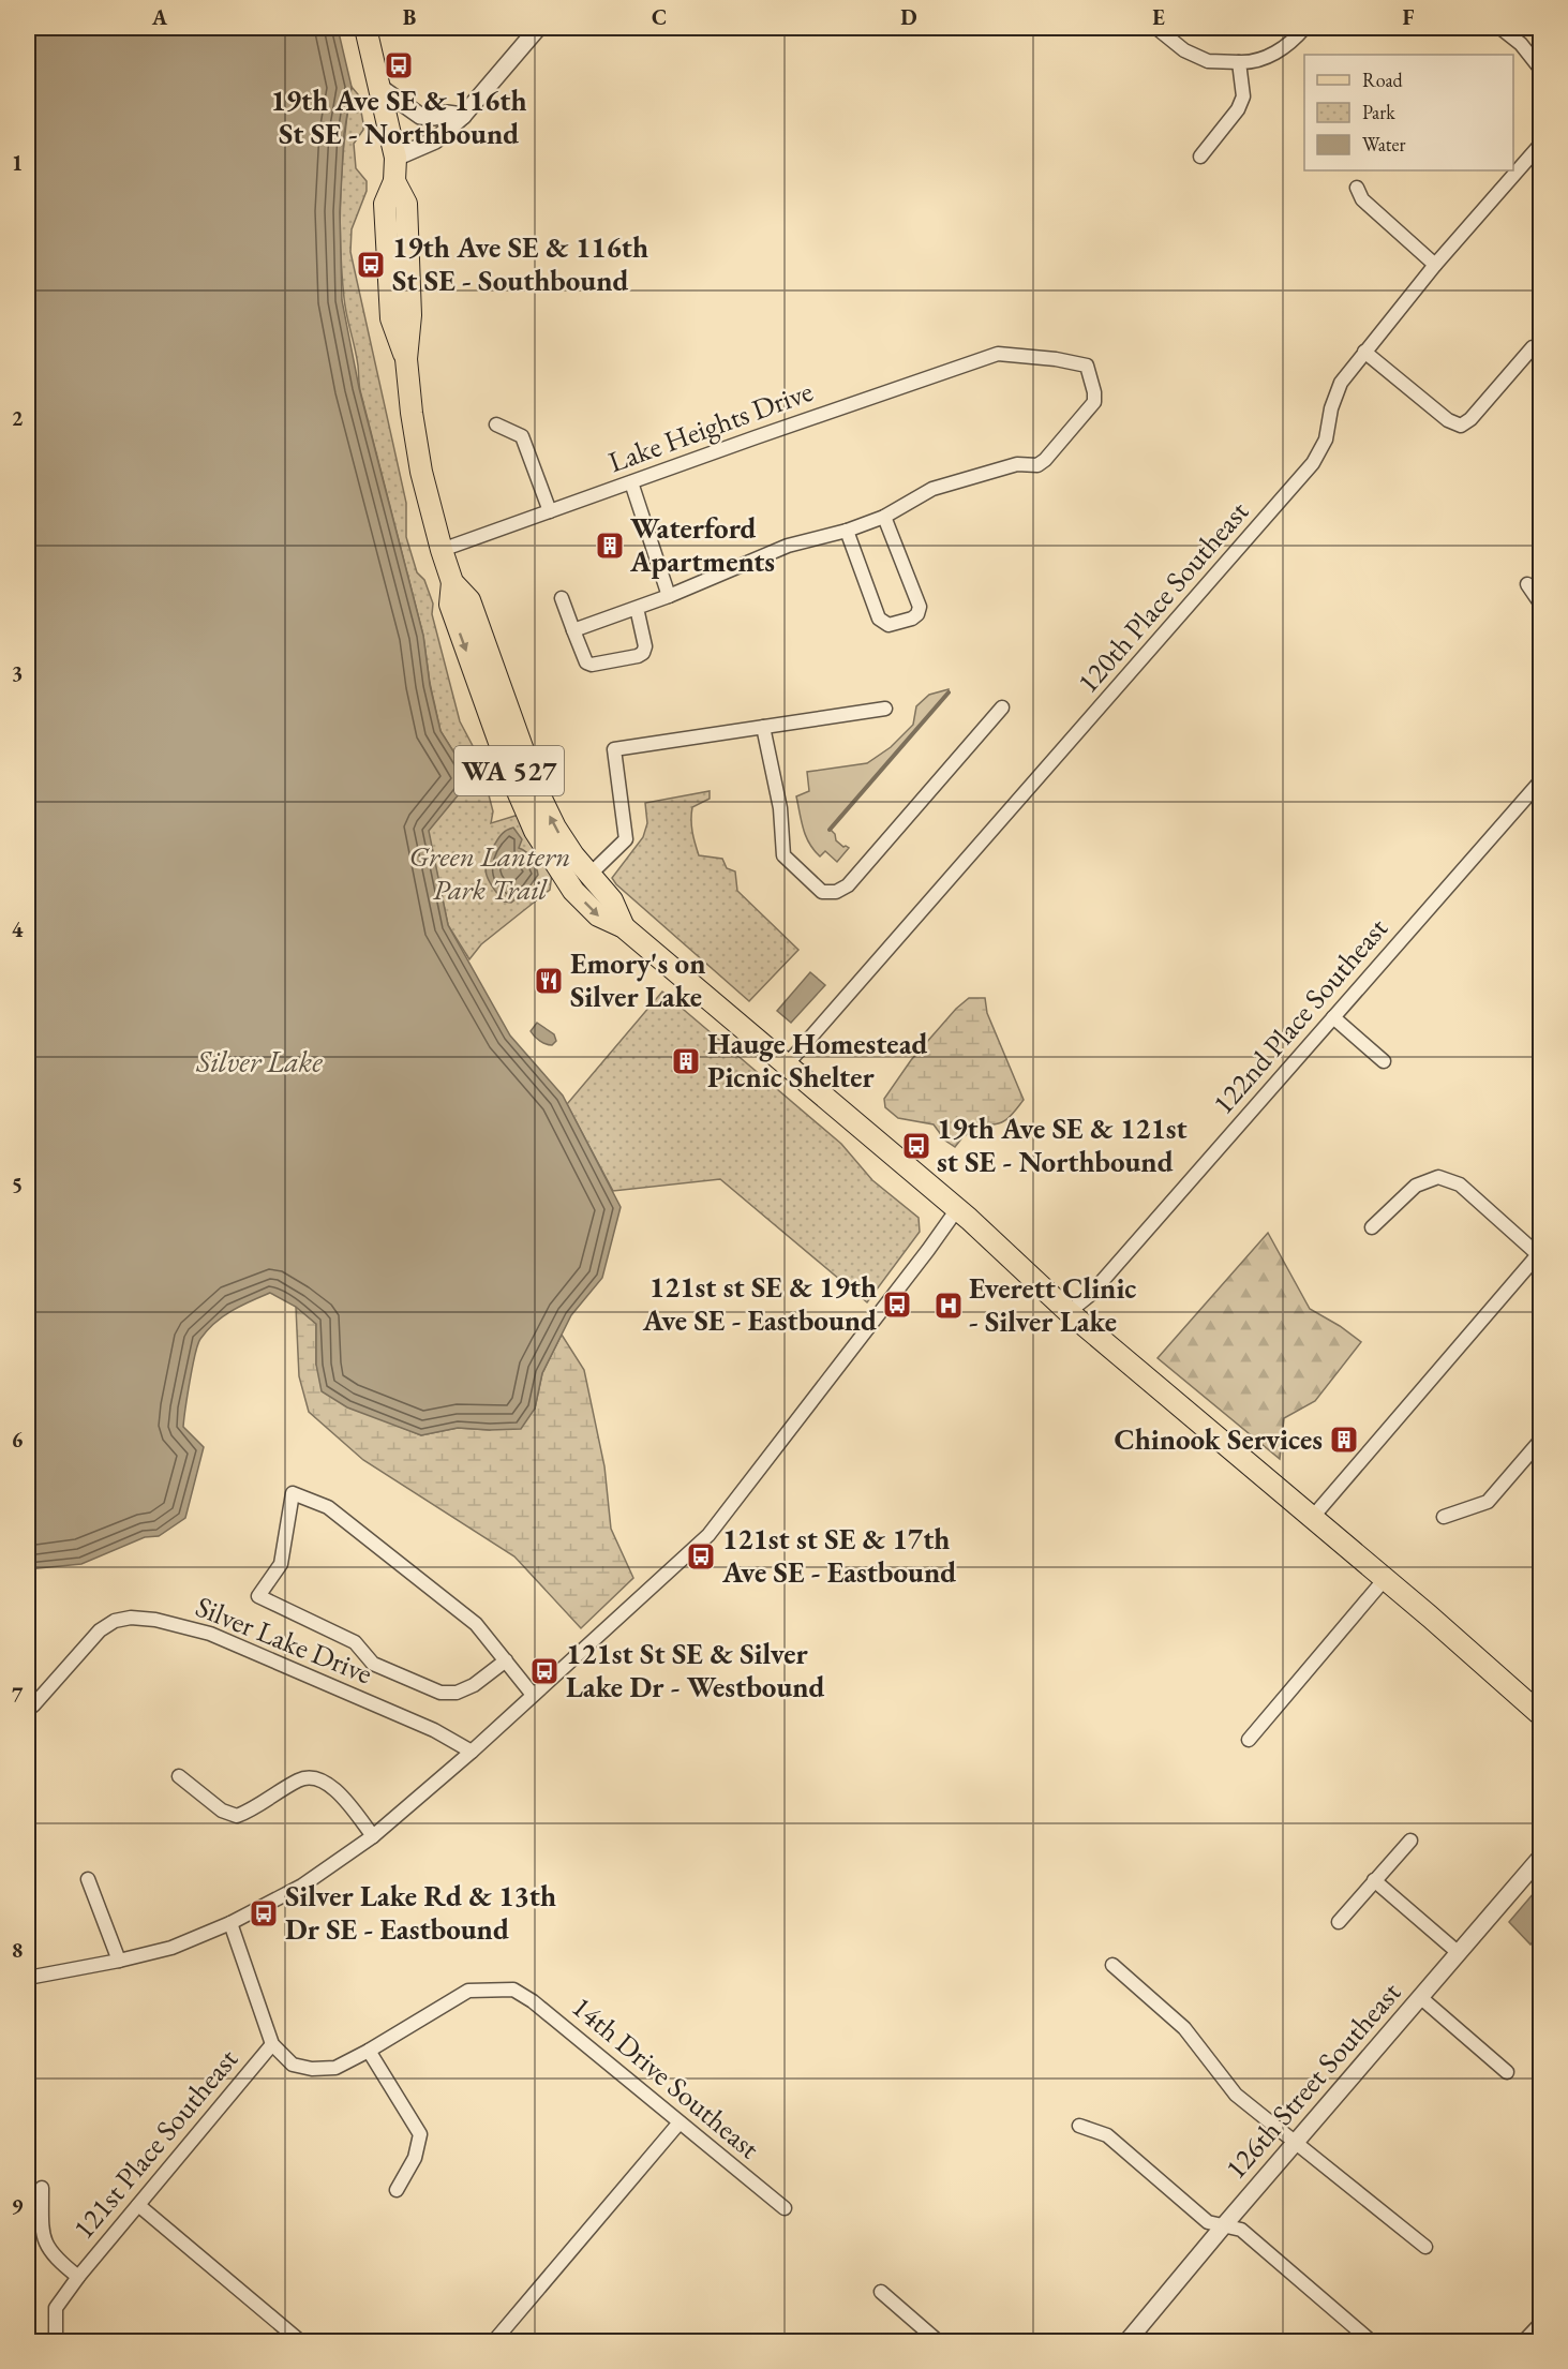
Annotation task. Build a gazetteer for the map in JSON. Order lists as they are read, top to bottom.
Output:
{
  "streets": {
    "main road": ["WA 527"],
    "street": [
      "Lake Heights Drive",
      "120th Place Southeast",
      "122nd Place Southeast",
      "Silver Lake Drive",
      "14th Drive Southeast",
      "126th Street Southeast",
      "121st Place Southeast"
    ]
  },
  "crossings": [
    ["Lake Heights Drive", "WA 527"],
    ["120th Place Southeast", "WA 527"],
    ["WA 527", "122nd Place Southeast"]
  ],
  "water": ["Silver Lake"],
  "parks": ["Green Lantern Park Trail"],
  "places": {
    "bus stop": [
      "19th Ave SE & 116th St SE - Northbound",
      "19th Ave SE & 116th St SE - Southbound",
      "19th Ave SE & 121st st SE - Northbound",
      "121st st SE & 19th Ave SE - Eastbound",
      "121st st SE & 17th Ave SE - Eastbound",
      "121st St SE & Silver Lake Dr - Westbound",
      "Silver Lake Rd & 13th Dr SE - Eastbound"
    ],
    "building": ["Waterford Apartments", "Hauge Homestead Picnic Shelter", "Chinook Services"],
    "restaurant": ["Emory's on Silver Lake"],
    "hospital": ["Everett Clinic - Silver Lake"]
  },
  "legend": ["Road", "Park", "Water"],
  "grid": {
    "columns": [
      "A",
      "B",
      "C",
      "D",
      "E",
      "F"
    ],
    "rows": [
      "1",
      "2",
      "3",
      "4",
      "5",
      "6",
      "7",
      "8",
      "9"
    ]
  }
}
